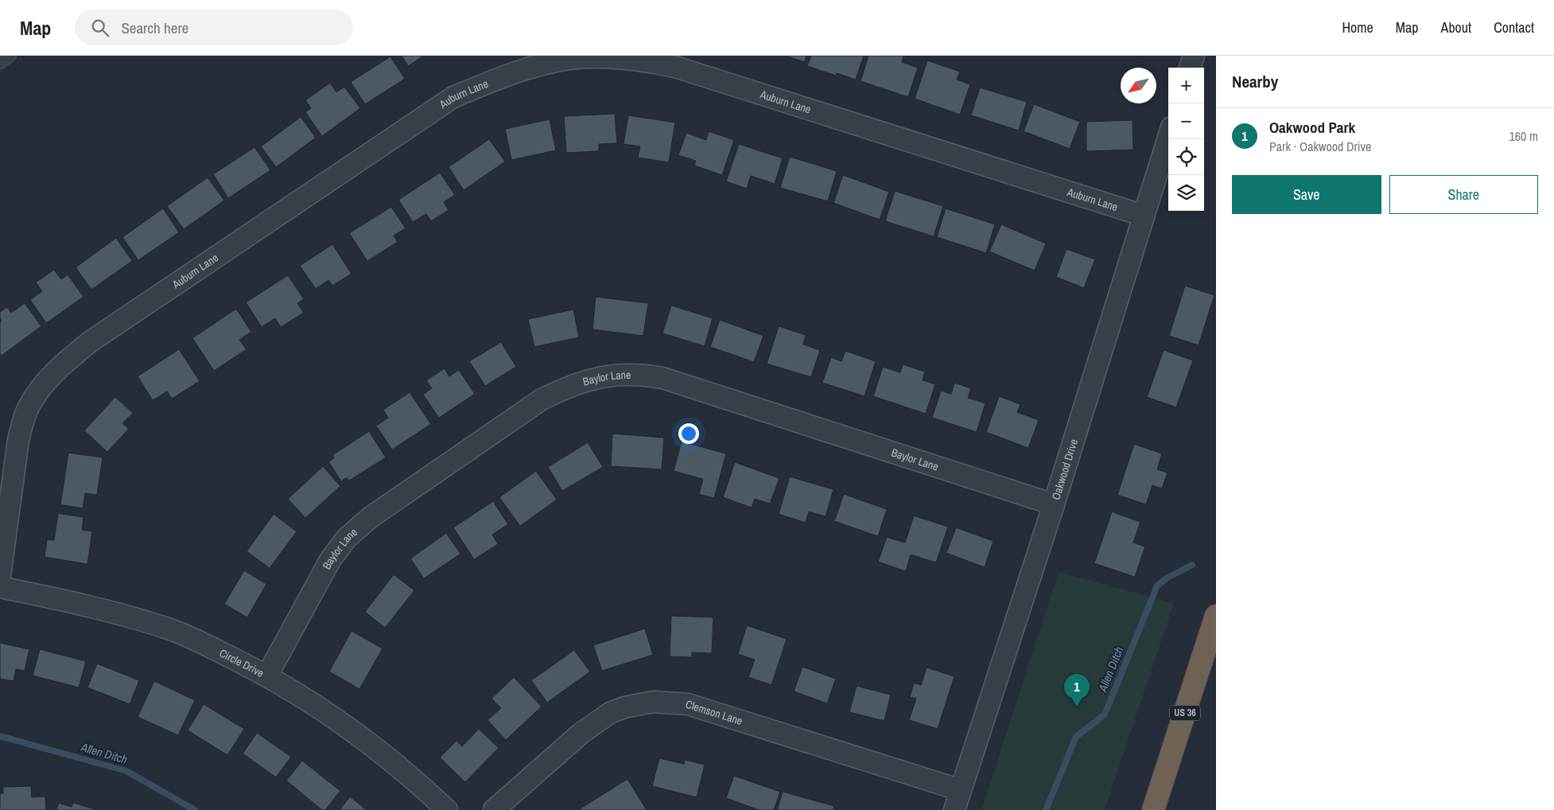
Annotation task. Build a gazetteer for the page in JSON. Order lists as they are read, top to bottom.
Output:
{
  "streets": {
    "highway": ["US 36"],
    "street": [
      "Auburn Lane",
      "Baylor Lane",
      "Oakwood Drive",
      "Circle Drive",
      "Clemson Lane"
    ]
  },
  "crossings": [
    ["Auburn Lane", "Oakwood Drive"],
    ["Baylor Lane", "Oakwood Drive"],
    ["Baylor Lane", "Circle Drive"],
    ["Oakwood Drive", "Clemson Lane"]
  ],
  "water": ["Allen Ditch"],
  "north": "bottom left",
  "page": {
    "header": "Map",
    "search": "Search here",
    "nav": [
      "Home",
      "Map",
      "About",
      "Contact"
    ],
    "heading": "Nearby",
    "map_buttons": ["+", "−"],
    "list": [
      {
        "mark": "1",
        "name": "Oakwood Park",
        "note": "Park · Oakwood Drive",
        "value": "160 m"
      }
    ],
    "buttons": ["Save", "Share"],
    "pins": "1"
  }
}
